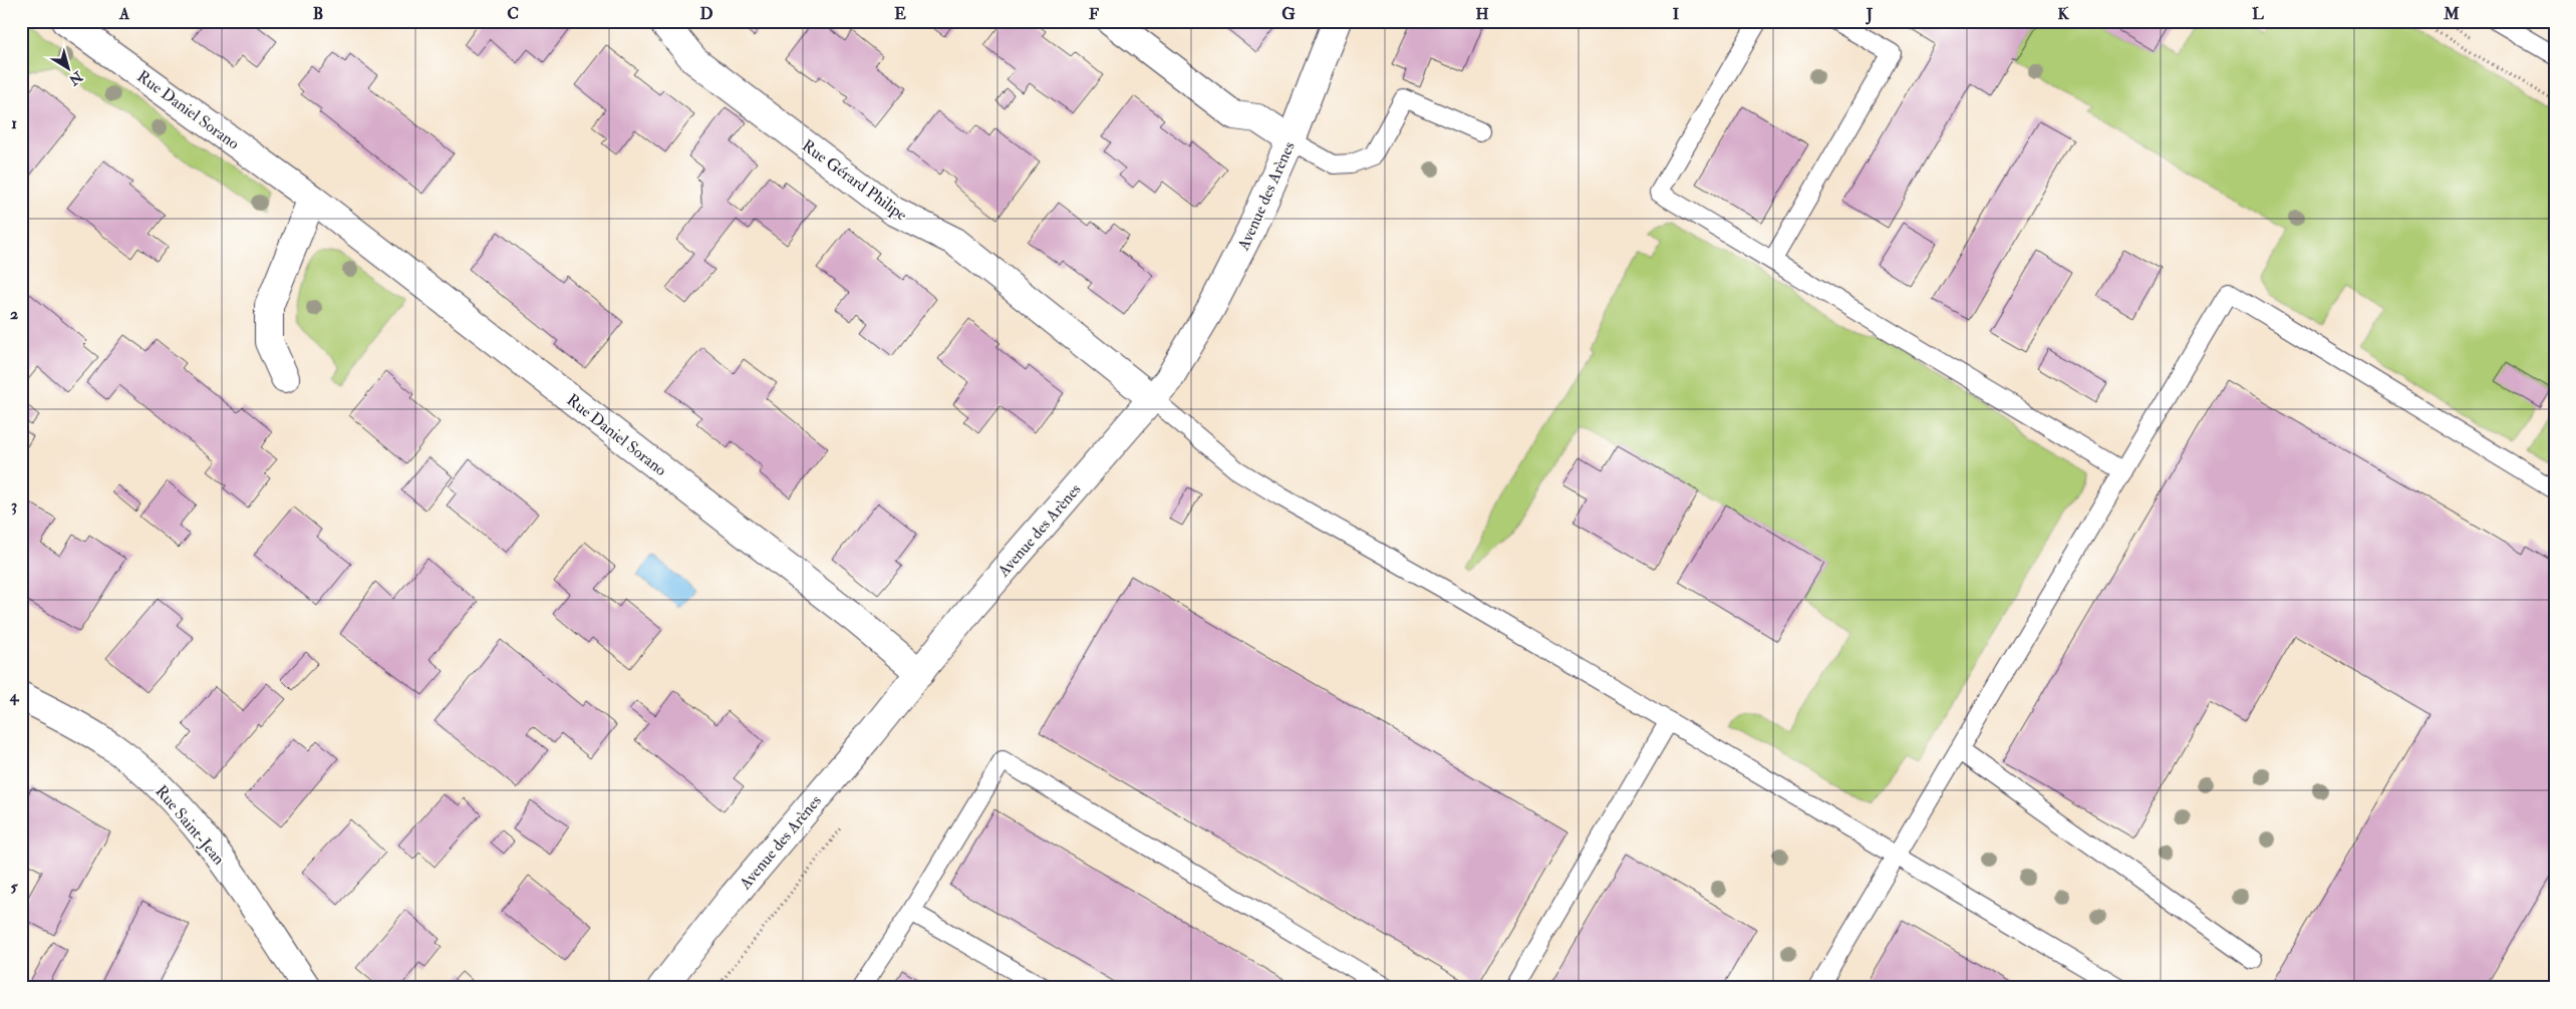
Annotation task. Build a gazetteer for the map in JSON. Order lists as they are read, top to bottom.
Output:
{
  "streets": {
    "street": [
      "Rue Daniel Sorano",
      "Rue Gérard Philipe",
      "Avenue des Arènes",
      "Rue Saint-Jean"
    ]
  },
  "crossings": [
    ["Rue Daniel Sorano", "Avenue des Arènes"],
    ["Rue Gérard Philipe", "Avenue des Arènes"]
  ],
  "north": "bottom right",
  "grid": {
    "columns": [
      "A",
      "B",
      "C",
      "D",
      "E",
      "F",
      "G",
      "H",
      "I",
      "J",
      "K",
      "L",
      "M"
    ],
    "rows": [
      "1",
      "2",
      "3",
      "4",
      "5"
    ]
  }
}
